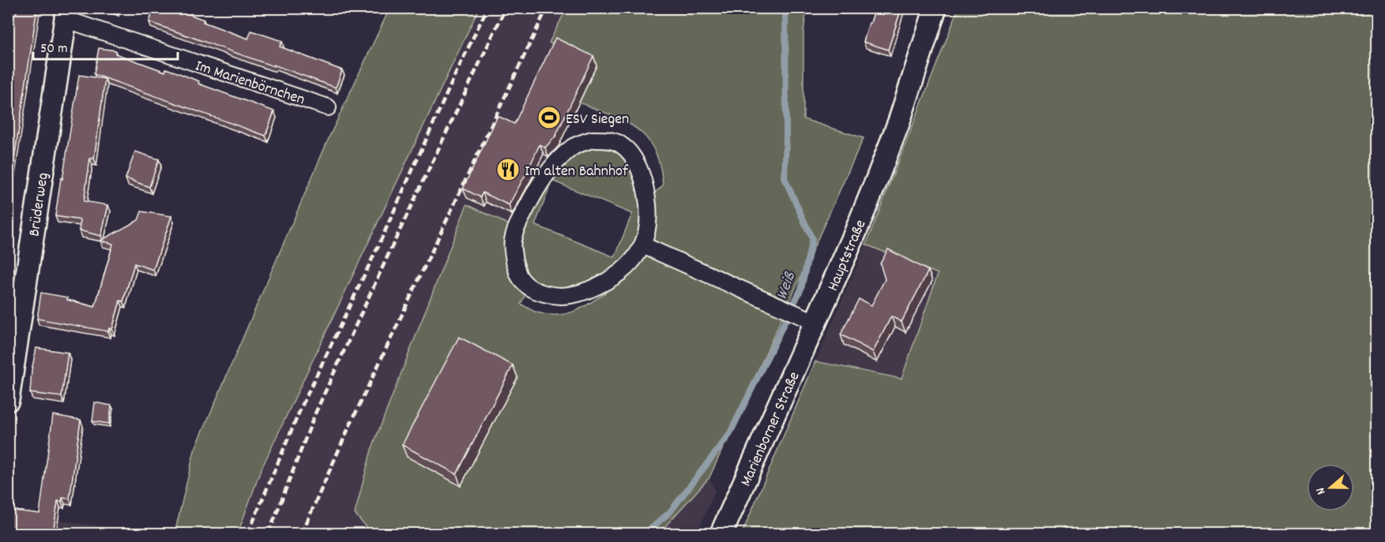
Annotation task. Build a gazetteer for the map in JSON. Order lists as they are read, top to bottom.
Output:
{
  "streets": {
    "main road": ["Brüderweg", "Hauptstraße", "Marienborner Straße"],
    "street": ["Im Marienbörnchen"]
  },
  "crossings": [
    ["Im Marienbörnchen", "Brüderweg"],
    ["Hauptstraße", "Marienborner Straße"]
  ],
  "water": ["Weiß"],
  "places": {
    "sports": ["ESV Siegen"],
    "restaurant": ["Im alten Bahnhof"]
  },
  "scale_bar": "50 m",
  "north": "left"
}
